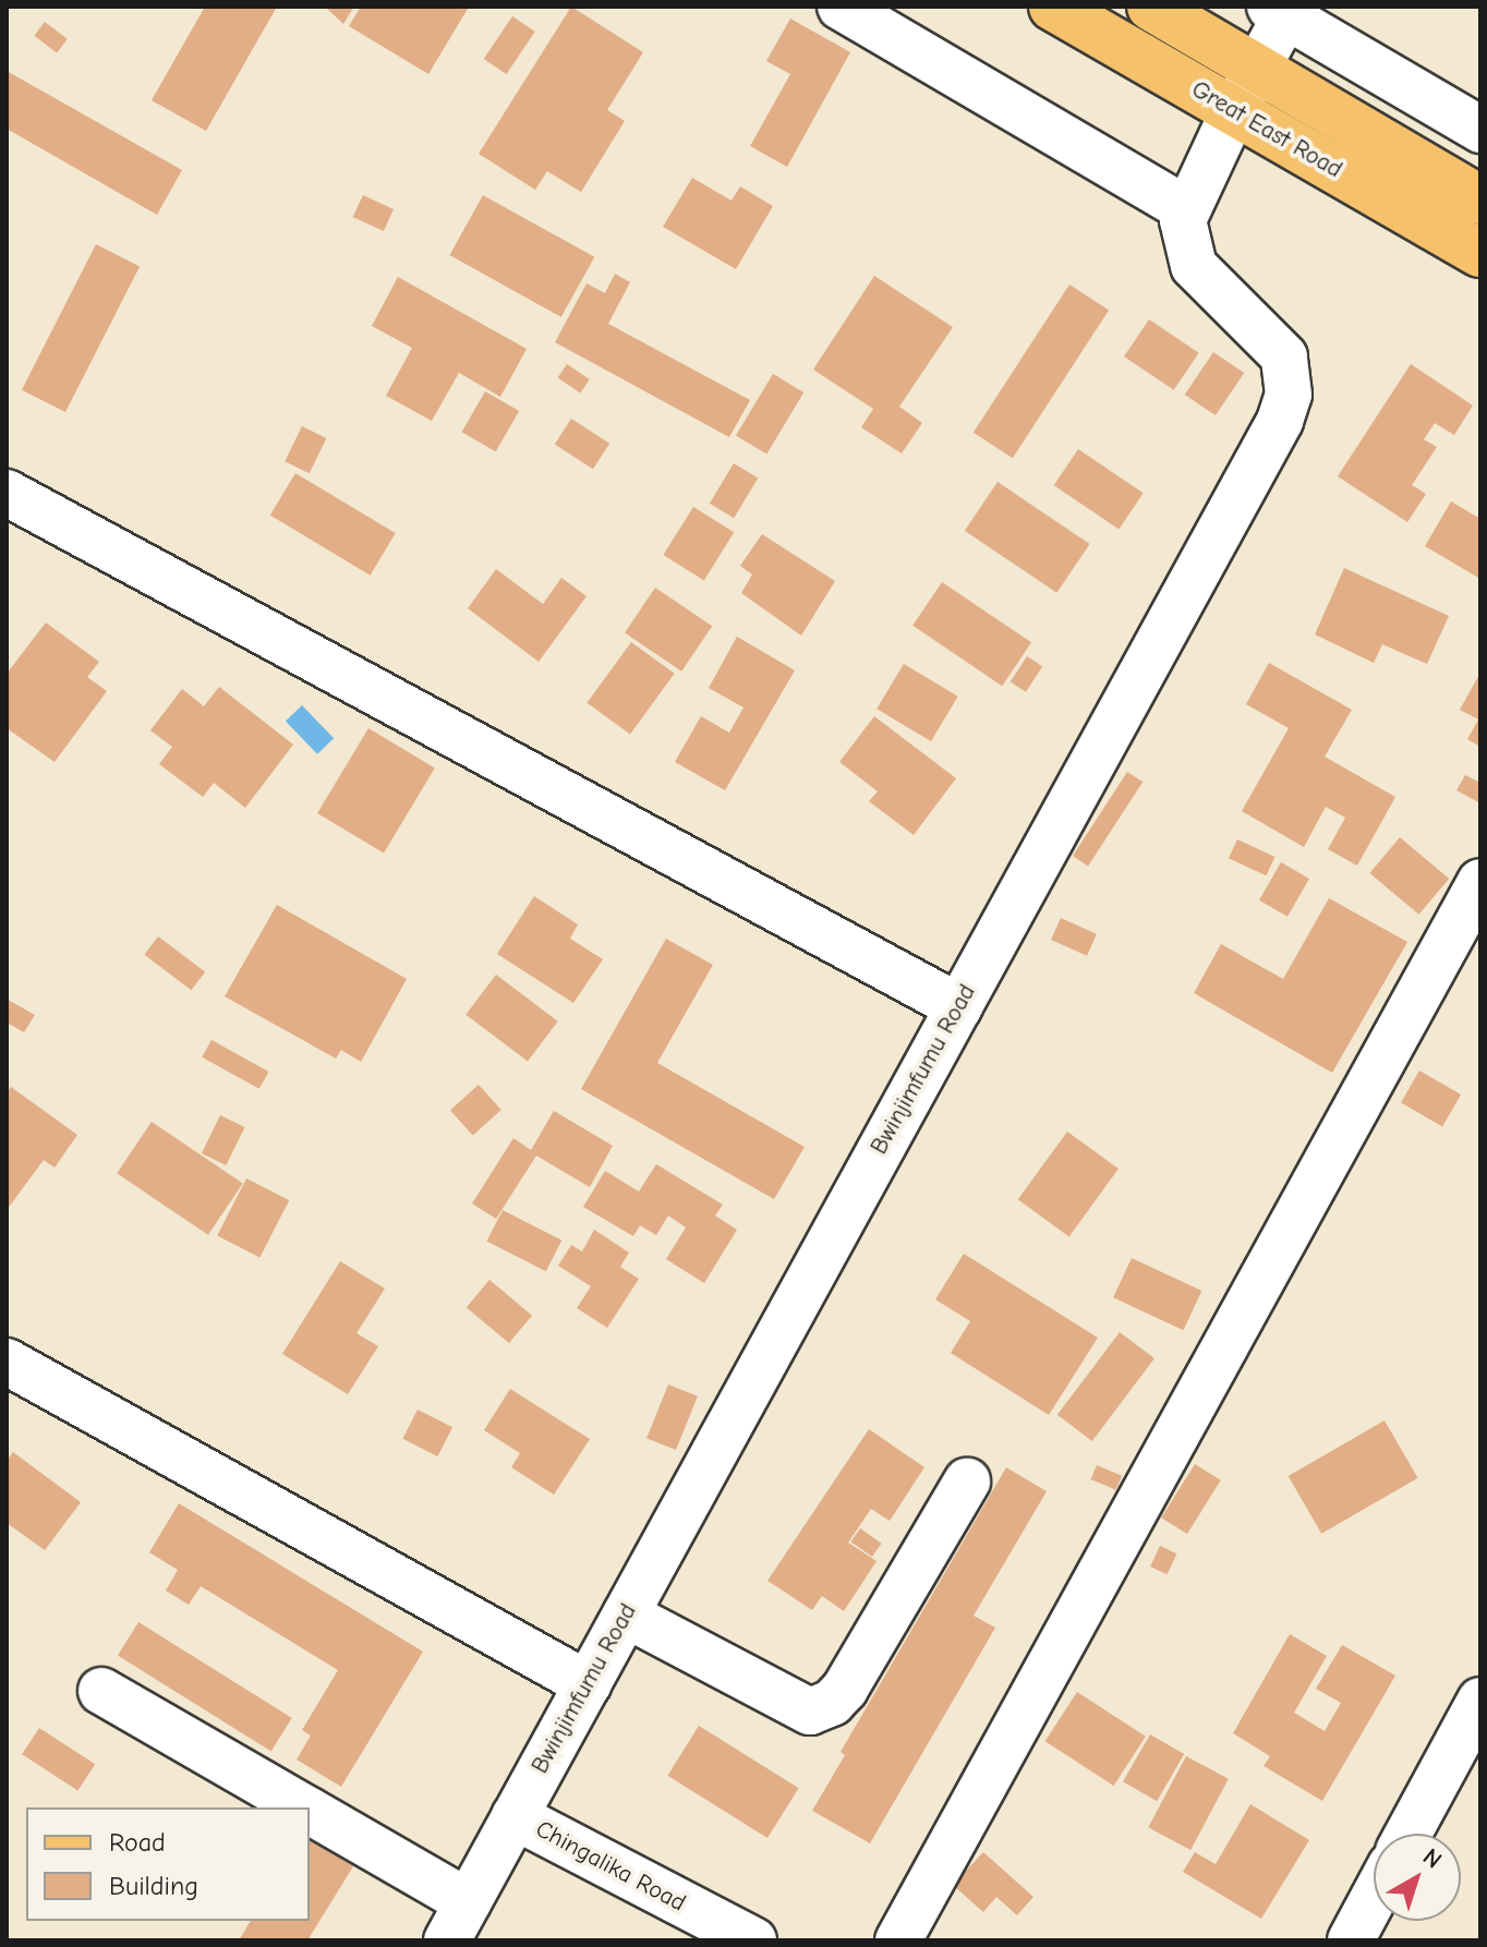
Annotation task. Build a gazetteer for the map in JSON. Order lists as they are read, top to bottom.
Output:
{
  "streets": {
    "main road": ["Great East Road"],
    "street": ["Bwinjimfumu Road", "Chingalika Road"]
  },
  "crossings": [
    ["Bwinjimfumu Road", "Chingalika Road"]
  ],
  "legend": ["Road", "Building"],
  "north": "top right"
}
